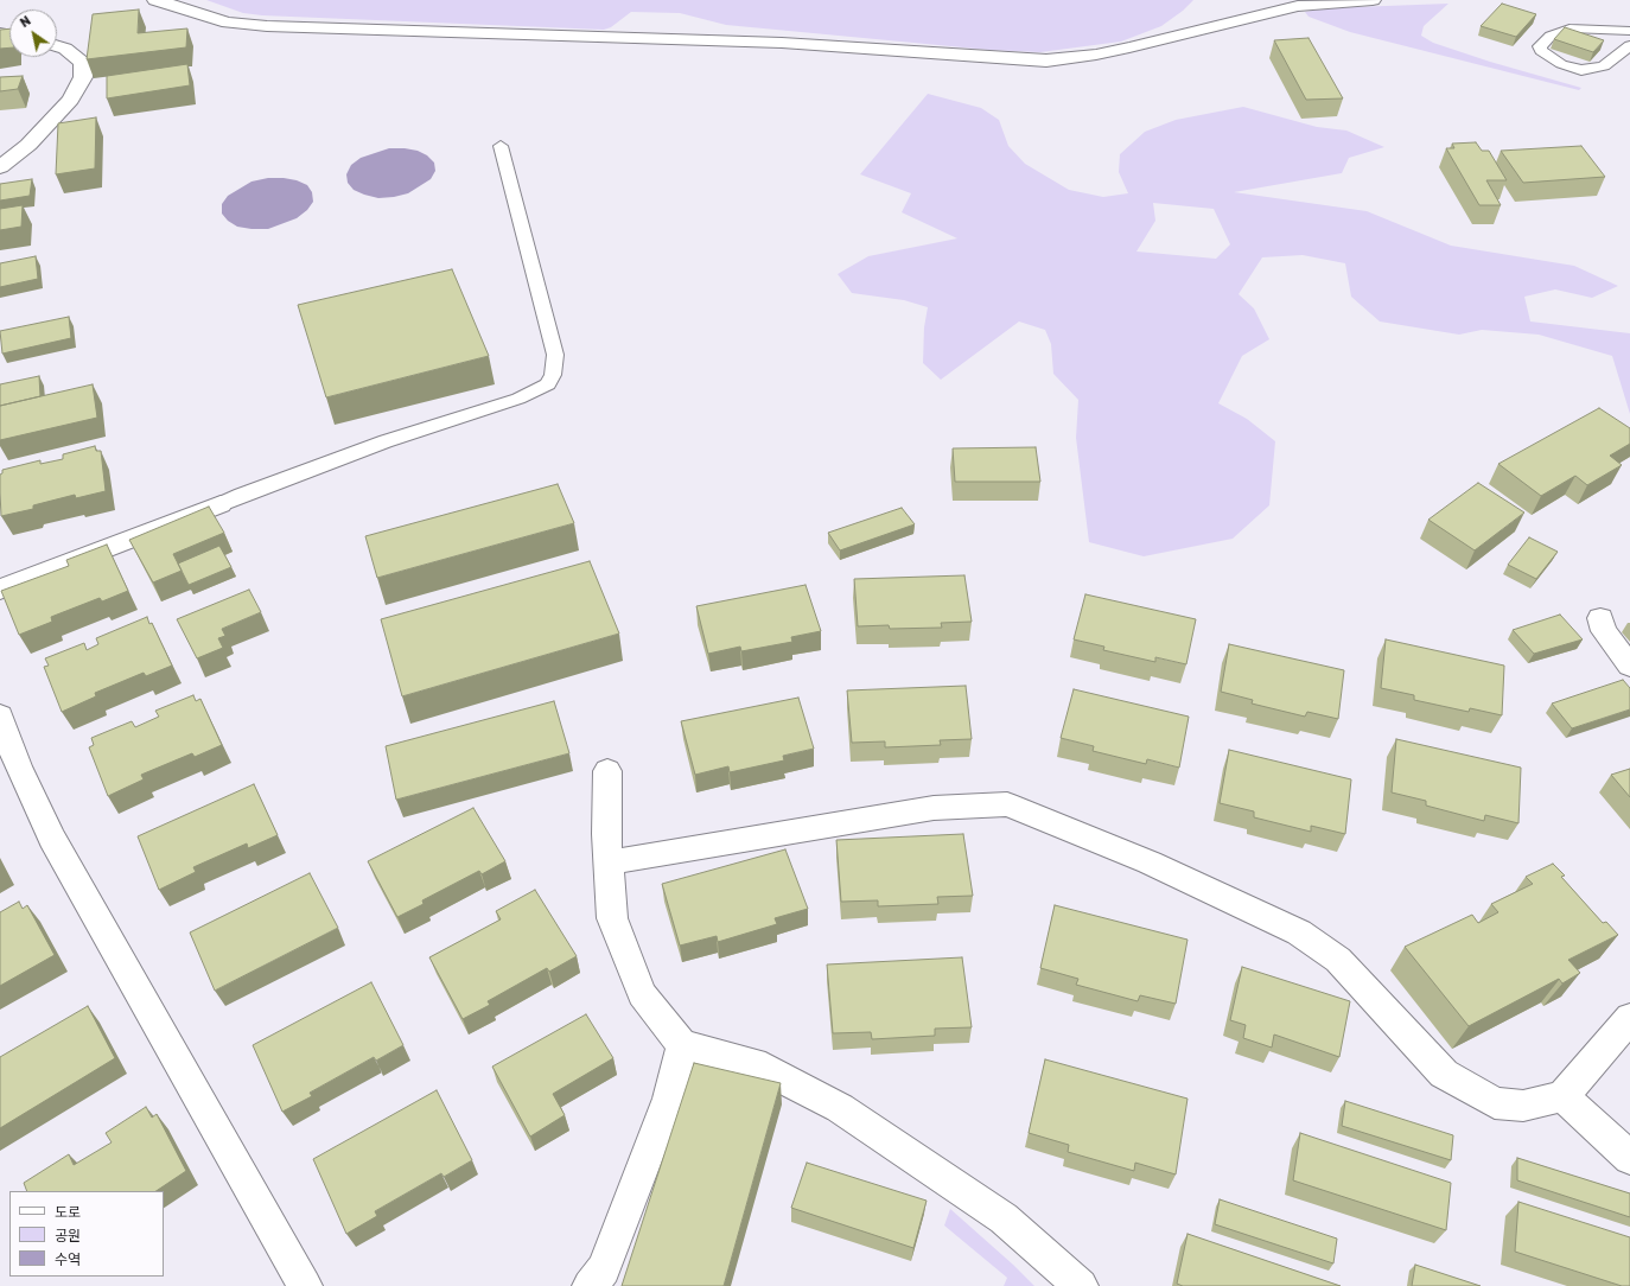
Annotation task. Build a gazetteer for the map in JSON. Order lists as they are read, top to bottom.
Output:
{
  "legend": ["도로", "공원", "수역"],
  "north": "top left"
}
